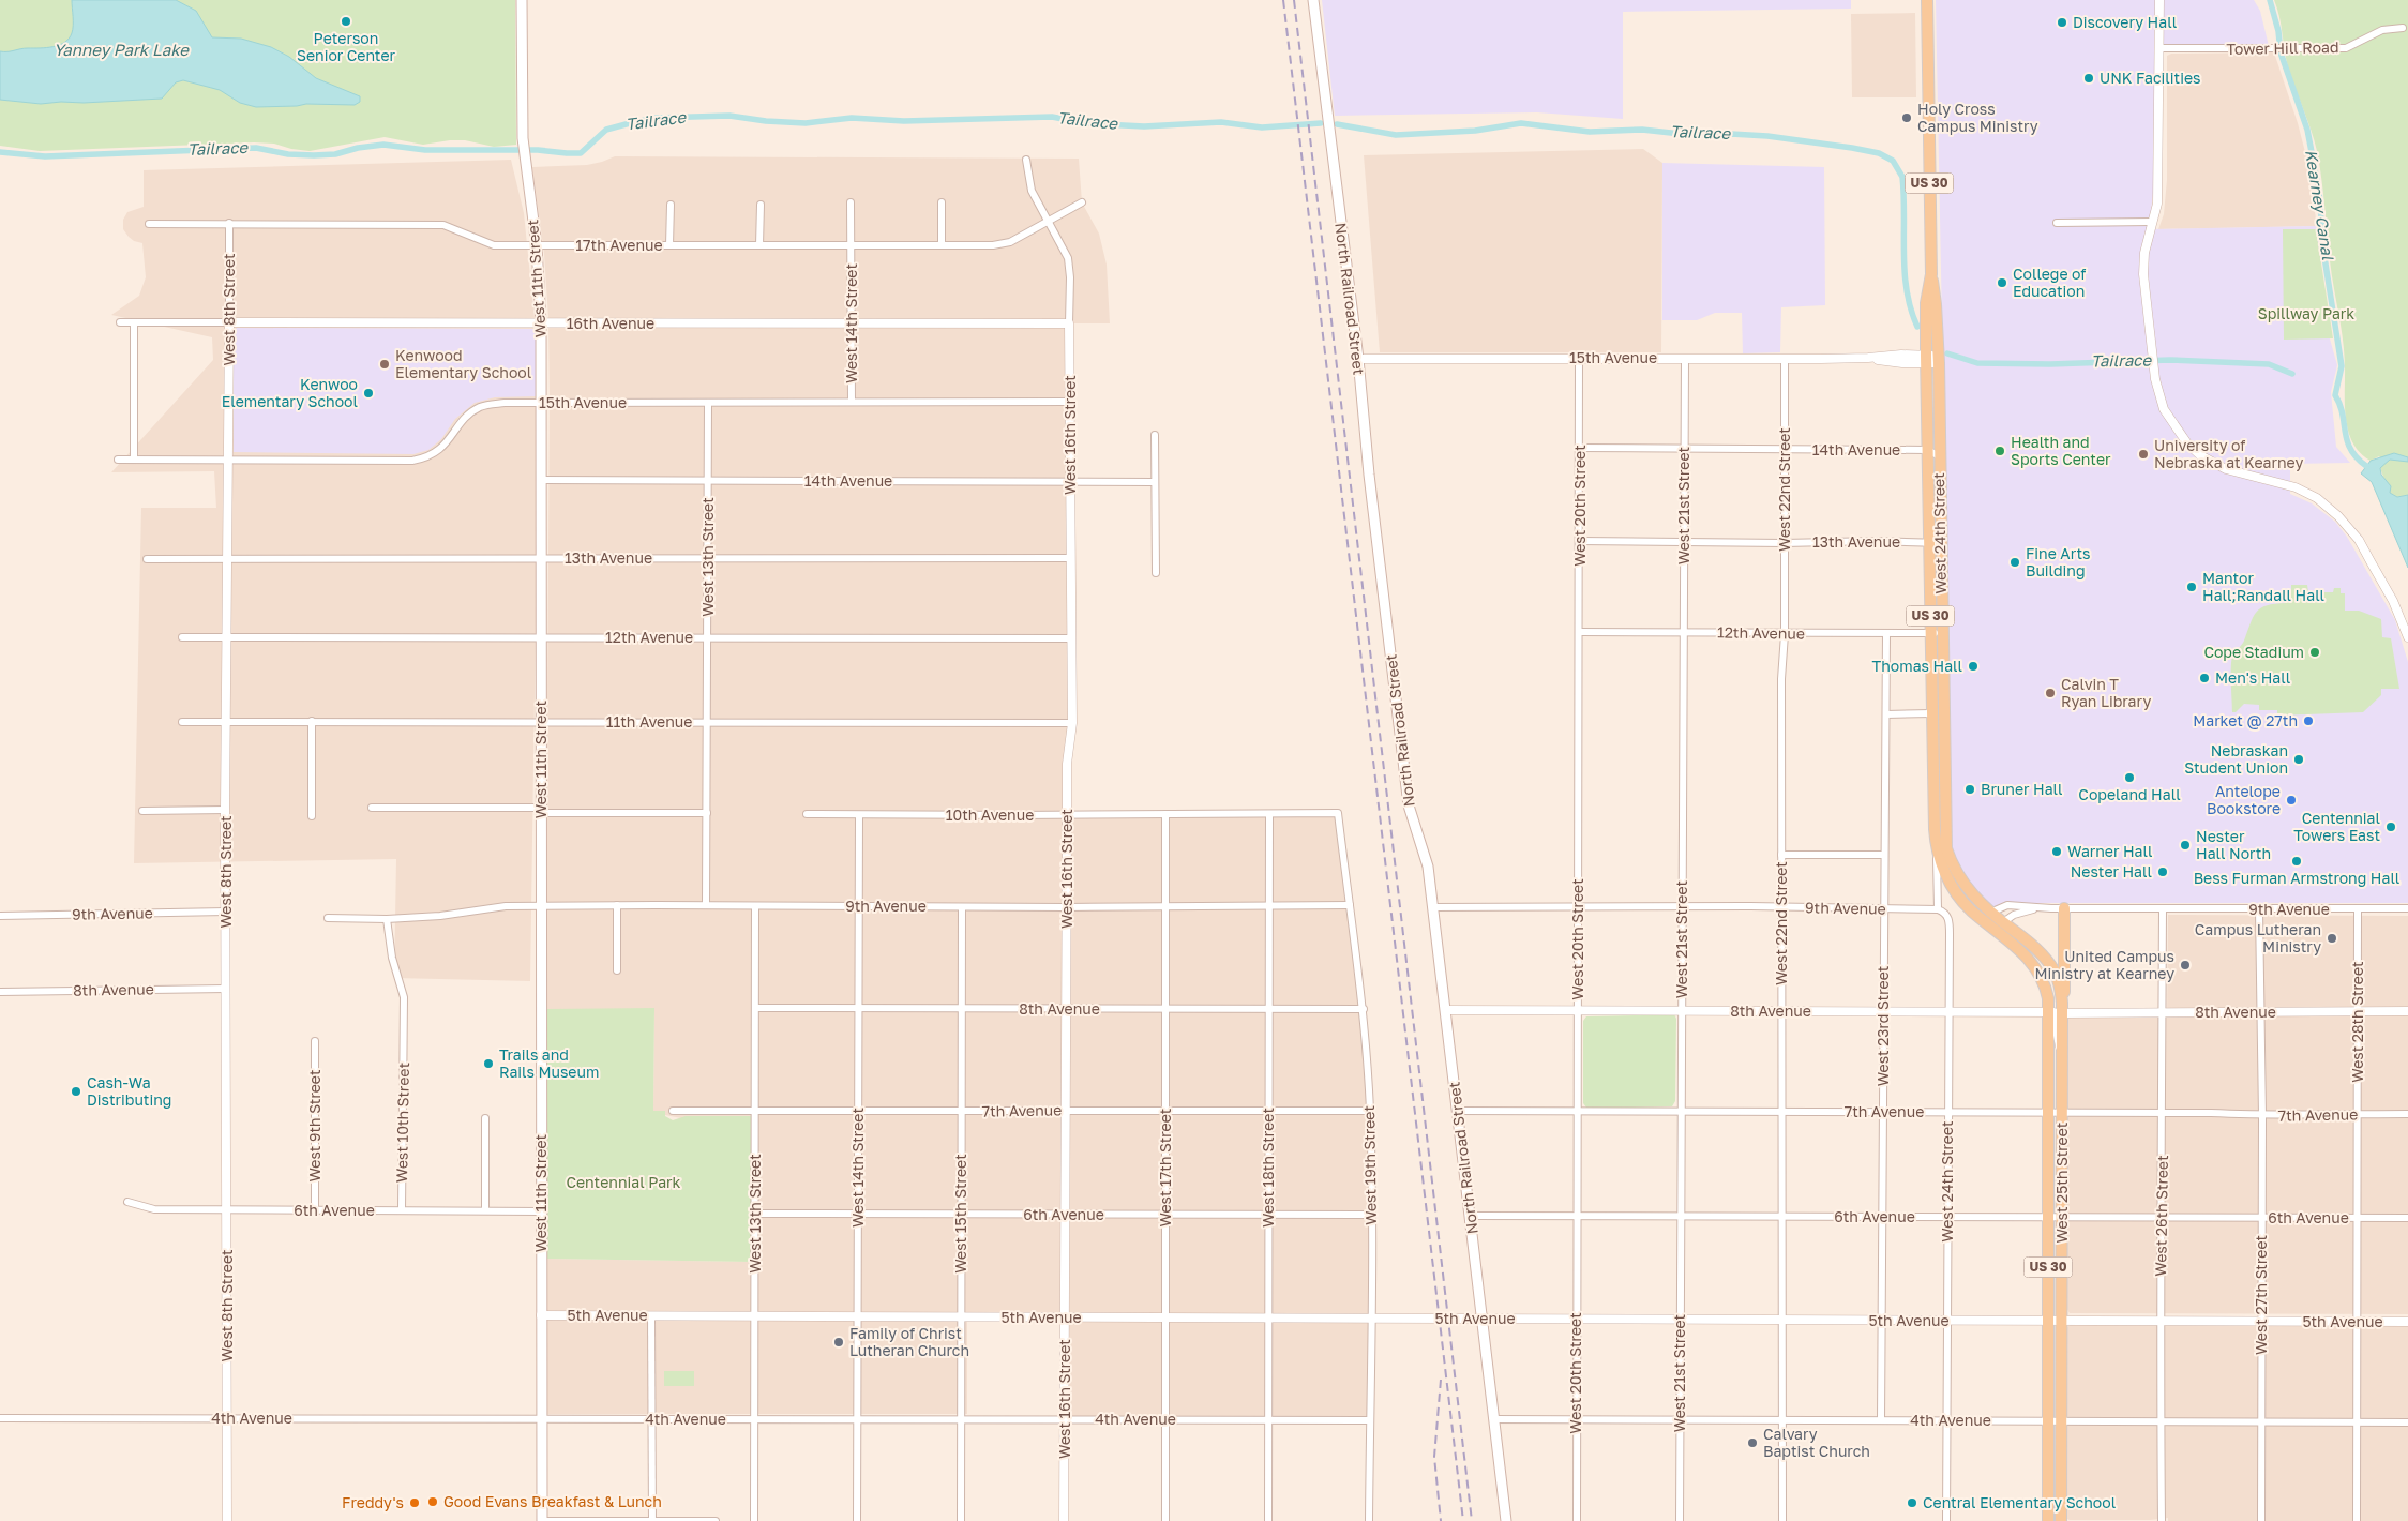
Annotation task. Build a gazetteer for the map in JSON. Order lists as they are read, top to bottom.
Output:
{
  "streets": {
    "main road": [
      "US 30",
      "West 11th Street",
      "North Railroad Street",
      "West 24th Street",
      "West 25th Street"
    ],
    "street": [
      "Tower Hill Road",
      "17th Avenue",
      "West 8th Street",
      "16th Avenue",
      "West 14th Street",
      "15th Avenue",
      "West 16th Street",
      "14th Avenue",
      "West 22nd Street",
      "West 20th Street",
      "West 21st Street",
      "13th Avenue",
      "West 13th Street",
      "12th Avenue",
      "11th Avenue",
      "10th Avenue",
      "9th Avenue",
      "8th Avenue",
      "West 28th Street",
      "West 23rd Street",
      "7th Avenue",
      "West 10th Street",
      "West 9th Street",
      "West 19th Street",
      "West 17th Street",
      "West 18th Street",
      "6th Avenue",
      "West 15th Street",
      "West 26th Street",
      "West 27th Street",
      "5th Avenue",
      "4th Avenue"
    ]
  },
  "crossings": [
    ["17th Avenue", "West 11th Street"],
    ["17th Avenue", "West 8th Street"],
    ["17th Avenue", "West 14th Street"],
    ["17th Avenue", "West 16th Street"],
    ["West 11th Street", "16th Avenue"],
    ["West 11th Street", "15th Avenue"],
    ["West 11th Street", "14th Avenue"],
    ["West 11th Street", "13th Avenue"],
    ["West 11th Street", "12th Avenue"],
    ["West 11th Street", "11th Avenue"],
    ["West 11th Street", "9th Avenue"],
    ["West 11th Street", "6th Avenue"],
    ["West 11th Street", "5th Avenue"],
    ["West 11th Street", "4th Avenue"],
    ["North Railroad Street", "15th Avenue"],
    ["North Railroad Street", "9th Avenue"],
    ["North Railroad Street", "8th Avenue"],
    ["North Railroad Street", "7th Avenue"],
    ["North Railroad Street", "6th Avenue"],
    ["North Railroad Street", "5th Avenue"],
    ["North Railroad Street", "4th Avenue"],
    ["West 8th Street", "16th Avenue"],
    ["West 8th Street", "15th Avenue"],
    ["West 8th Street", "13th Avenue"],
    ["West 8th Street", "12th Avenue"],
    ["West 8th Street", "11th Avenue"],
    ["West 8th Street", "9th Avenue"],
    ["West 8th Street", "8th Avenue"],
    ["West 8th Street", "6th Avenue"],
    ["West 8th Street", "4th Avenue"],
    ["16th Avenue", "West 14th Street"],
    ["16th Avenue", "West 16th Street"],
    ["West 14th Street", "15th Avenue"],
    ["West 14th Street", "10th Avenue"],
    ["West 14th Street", "9th Avenue"],
    ["West 14th Street", "8th Avenue"],
    ["West 14th Street", "7th Avenue"],
    ["West 14th Street", "6th Avenue"],
    ["West 14th Street", "5th Avenue"],
    ["West 14th Street", "4th Avenue"],
    ["15th Avenue", "West 16th Street"],
    ["15th Avenue", "West 22nd Street"],
    ["15th Avenue", "West 20th Street"],
    ["15th Avenue", "West 21st Street"],
    ["15th Avenue", "West 24th Street"],
    ["15th Avenue", "West 13th Street"],
    ["West 16th Street", "14th Avenue"],
    ["West 16th Street", "13th Avenue"],
    ["West 16th Street", "12th Avenue"],
    ["West 16th Street", "11th Avenue"],
    ["West 16th Street", "10th Avenue"],
    ["West 16th Street", "9th Avenue"],
    ["West 16th Street", "8th Avenue"],
    ["West 16th Street", "7th Avenue"],
    ["West 16th Street", "6th Avenue"],
    ["West 16th Street", "5th Avenue"],
    ["West 16th Street", "4th Avenue"],
    ["14th Avenue", "West 22nd Street"],
    ["14th Avenue", "West 20th Street"],
    ["14th Avenue", "West 21st Street"],
    ["14th Avenue", "West 24th Street"],
    ["14th Avenue", "West 13th Street"],
    ["West 22nd Street", "13th Avenue"],
    ["West 22nd Street", "12th Avenue"],
    ["West 22nd Street", "9th Avenue"],
    ["West 22nd Street", "8th Avenue"],
    ["West 22nd Street", "7th Avenue"],
    ["West 22nd Street", "6th Avenue"],
    ["West 22nd Street", "5th Avenue"],
    ["West 22nd Street", "4th Avenue"],
    ["West 20th Street", "13th Avenue"],
    ["West 20th Street", "12th Avenue"],
    ["West 20th Street", "9th Avenue"],
    ["West 20th Street", "8th Avenue"],
    ["West 20th Street", "7th Avenue"],
    ["West 20th Street", "6th Avenue"],
    ["West 20th Street", "5th Avenue"],
    ["West 20th Street", "4th Avenue"],
    ["West 21st Street", "13th Avenue"],
    ["West 21st Street", "12th Avenue"],
    ["West 21st Street", "9th Avenue"],
    ["West 21st Street", "8th Avenue"],
    ["West 21st Street", "7th Avenue"],
    ["West 21st Street", "6th Avenue"],
    ["West 21st Street", "5th Avenue"],
    ["West 21st Street", "4th Avenue"],
    ["West 24th Street", "13th Avenue"],
    ["West 24th Street", "12th Avenue"],
    ["West 24th Street", "9th Avenue"],
    ["West 24th Street", "8th Avenue"],
    ["West 24th Street", "7th Avenue"],
    ["West 24th Street", "West 25th Street"],
    ["West 24th Street", "6th Avenue"],
    ["West 24th Street", "5th Avenue"],
    ["West 24th Street", "4th Avenue"],
    ["13th Avenue", "West 13th Street"],
    ["West 13th Street", "12th Avenue"],
    ["West 13th Street", "11th Avenue"],
    ["West 13th Street", "9th Avenue"],
    ["West 13th Street", "8th Avenue"],
    ["West 13th Street", "7th Avenue"],
    ["West 13th Street", "6th Avenue"],
    ["West 13th Street", "5th Avenue"],
    ["West 13th Street", "4th Avenue"],
    ["12th Avenue", "West 23rd Street"],
    ["10th Avenue", "West 19th Street"],
    ["10th Avenue", "West 17th Street"],
    ["10th Avenue", "West 18th Street"],
    ["9th Avenue", "West 28th Street"],
    ["9th Avenue", "West 23rd Street"],
    ["9th Avenue", "West 10th Street"],
    ["9th Avenue", "West 19th Street"],
    ["9th Avenue", "West 17th Street"],
    ["9th Avenue", "West 18th Street"],
    ["9th Avenue", "West 25th Street"],
    ["9th Avenue", "West 15th Street"],
    ["9th Avenue", "West 26th Street"],
    ["9th Avenue", "West 27th Street"],
    ["8th Avenue", "West 28th Street"],
    ["8th Avenue", "West 23rd Street"],
    ["8th Avenue", "West 19th Street"],
    ["8th Avenue", "West 17th Street"],
    ["8th Avenue", "West 18th Street"],
    ["8th Avenue", "West 25th Street"],
    ["8th Avenue", "West 15th Street"],
    ["8th Avenue", "West 26th Street"],
    ["8th Avenue", "West 27th Street"],
    ["West 28th Street", "7th Avenue"],
    ["West 28th Street", "6th Avenue"],
    ["West 28th Street", "5th Avenue"],
    ["West 28th Street", "4th Avenue"],
    ["West 23rd Street", "7th Avenue"],
    ["West 23rd Street", "6th Avenue"],
    ["West 23rd Street", "5th Avenue"],
    ["West 23rd Street", "4th Avenue"],
    ["7th Avenue", "West 19th Street"],
    ["7th Avenue", "West 17th Street"],
    ["7th Avenue", "West 18th Street"],
    ["7th Avenue", "West 25th Street"],
    ["7th Avenue", "West 15th Street"],
    ["7th Avenue", "West 26th Street"],
    ["7th Avenue", "West 27th Street"],
    ["West 10th Street", "6th Avenue"],
    ["West 9th Street", "6th Avenue"],
    ["West 19th Street", "6th Avenue"],
    ["West 19th Street", "5th Avenue"],
    ["West 19th Street", "4th Avenue"],
    ["West 17th Street", "6th Avenue"],
    ["West 17th Street", "5th Avenue"],
    ["West 17th Street", "4th Avenue"],
    ["West 18th Street", "6th Avenue"],
    ["West 18th Street", "5th Avenue"],
    ["West 18th Street", "4th Avenue"],
    ["West 25th Street", "6th Avenue"],
    ["West 25th Street", "5th Avenue"],
    ["West 25th Street", "4th Avenue"],
    ["6th Avenue", "West 15th Street"],
    ["6th Avenue", "West 26th Street"],
    ["6th Avenue", "West 27th Street"],
    ["West 15th Street", "5th Avenue"],
    ["West 15th Street", "4th Avenue"],
    ["West 26th Street", "5th Avenue"],
    ["West 26th Street", "4th Avenue"],
    ["West 27th Street", "5th Avenue"],
    ["West 27th Street", "4th Avenue"]
  ],
  "water": ["Yanney Park Lake", "Tailrace", "Kearney Canal"],
  "parks": ["Spillway Park", "Centennial Park"],
  "places": [
    "Peterson Senior Center",
    "Discovery Hall",
    "UNK Facilities",
    "Holy Cross Campus Ministry",
    "College of Education",
    "Kenwood Elementary School",
    "Kenwoo Elementary School",
    "Health and Sports Center",
    "University of Nebraska at Kearney",
    "Fine Arts Building",
    "Mantor Hall;Randall Hall",
    "Cope Stadium",
    "Thomas Hall",
    "Men's Hall",
    "Calvin T Ryan Library",
    "Market @ 27th",
    "Nebraskan Student Union",
    "Copeland Hall",
    "Bruner Hall",
    "Antelope Bookstore",
    "Centennial Towers East",
    "Nester Hall North",
    "Warner Hall",
    "Bess Furman Armstrong Hall",
    "Nester Hall",
    "Campus Lutheran Ministry",
    "United Campus Ministry at Kearney",
    "Trails and Rails Museum",
    "Cash-Wa Distributing",
    "Family of Christ Lutheran Church",
    "Calvary Baptist Church",
    "Good Evans Breakfast & Lunch",
    "Freddy's",
    "Central Elementary School"
  ]
}
